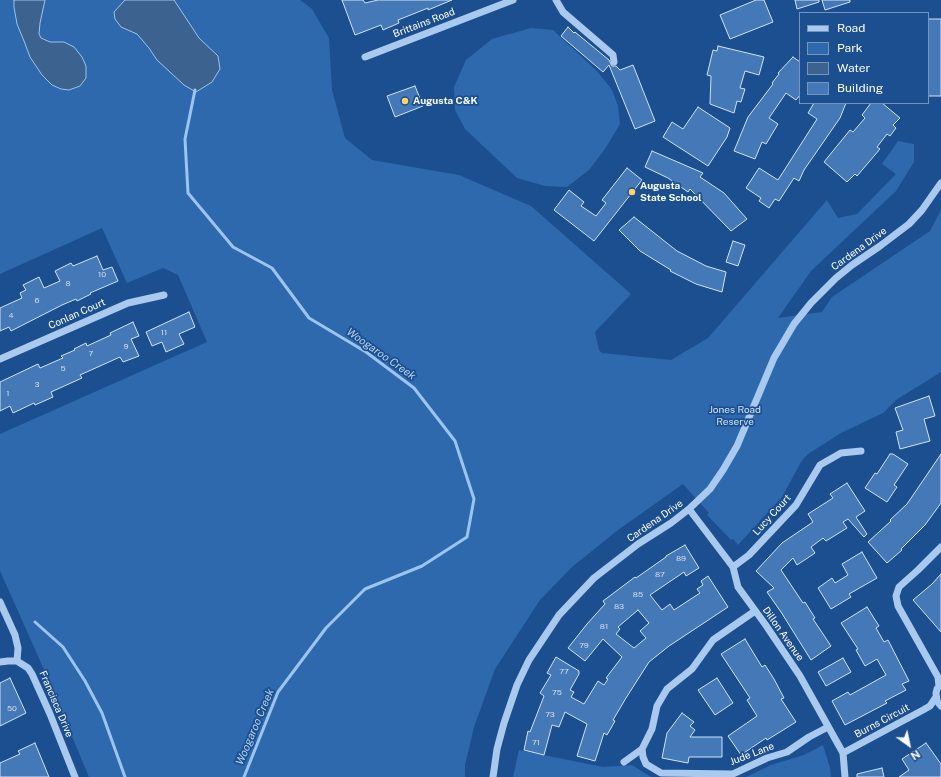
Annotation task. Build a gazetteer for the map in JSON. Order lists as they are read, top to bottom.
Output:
{
  "streets": {
    "street": [
      "Brittains Road",
      "Cardena Drive",
      "Conlan Court",
      "Lucy Court",
      "Dillon Avenue",
      "Francisca Drive",
      "Burns Circuit",
      "Jude Lane"
    ]
  },
  "crossings": [
    ["Cardena Drive", "Dillon Avenue"],
    ["Lucy Court", "Dillon Avenue"],
    ["Dillon Avenue", "Burns Circuit"],
    ["Dillon Avenue", "Jude Lane"]
  ],
  "water": ["Woogaroo Creek"],
  "parks": ["Jones Road Reserve"],
  "places": ["Augusta C&K", "Augusta State School"],
  "house_numbers": [
    "10",
    "8",
    "6",
    "4",
    "11",
    "9",
    "7",
    "5",
    "3",
    "1",
    "89",
    "87",
    "85",
    "83",
    "81",
    "79",
    "77",
    "75",
    "50",
    "73",
    "71"
  ],
  "legend": [
    "Road",
    "Park",
    "Water",
    "Building"
  ],
  "north": "bottom right"
}
